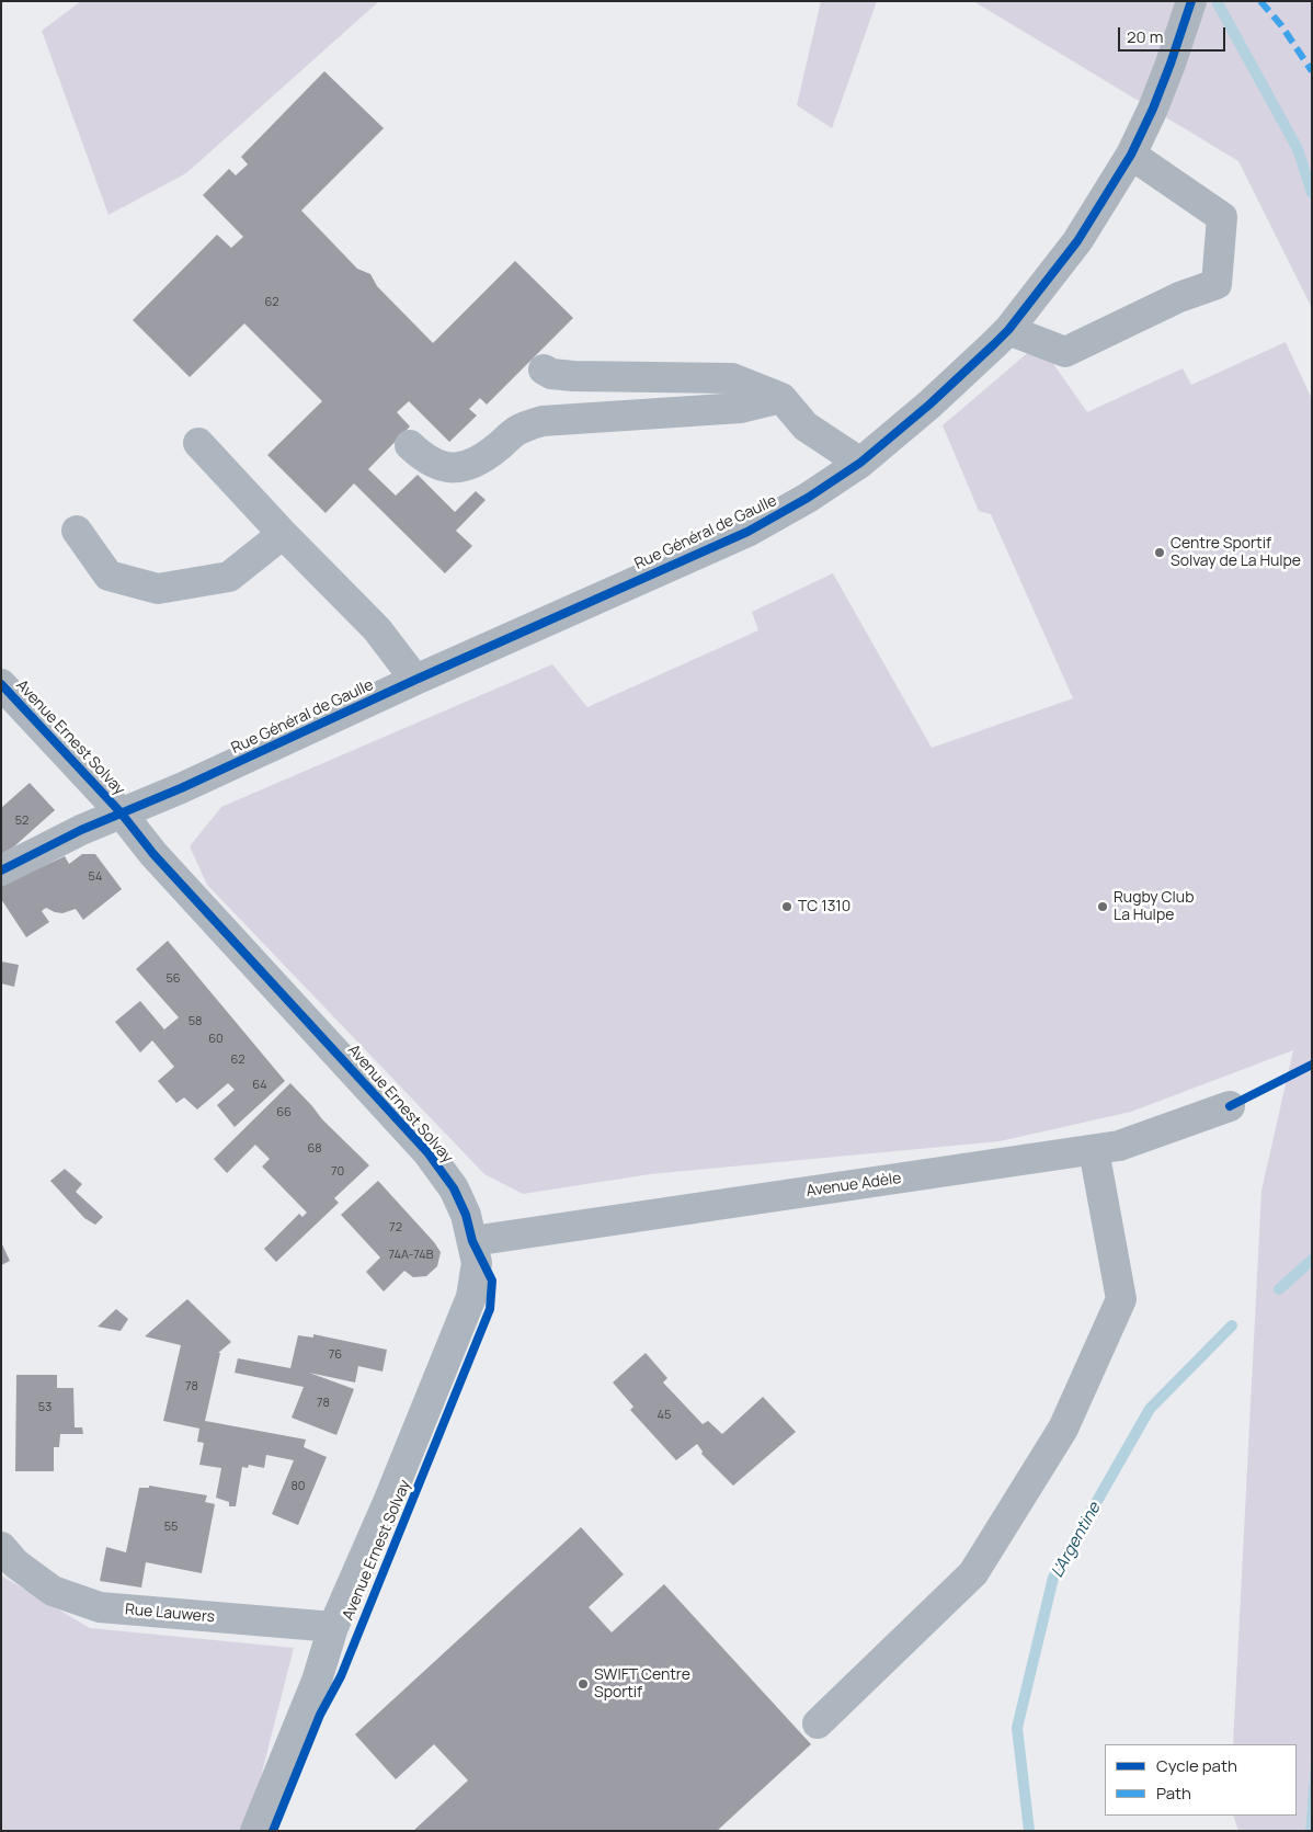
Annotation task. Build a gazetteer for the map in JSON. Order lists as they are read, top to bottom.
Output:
{
  "streets": {
    "street": [
      "Rue Général de Gaulle",
      "Avenue Ernest Solvay",
      "Avenue Adèle",
      "Rue Lauwers"
    ]
  },
  "crossings": [
    ["Rue Général de Gaulle", "Avenue Ernest Solvay"],
    ["Avenue Ernest Solvay", "Avenue Adèle"],
    ["Avenue Ernest Solvay", "Rue Lauwers"]
  ],
  "water": ["L'Argentine"],
  "places": [
    "Centre Sportif Solvay de La Hulpe",
    "TC 1310",
    "Rugby Club La Hulpe",
    "SWIFT Centre Sportif"
  ],
  "house_numbers": [
    "62",
    "52",
    "54",
    "56",
    "58",
    "60",
    "62",
    "64",
    "66",
    "68",
    "70",
    "72",
    "74A-74B",
    "76",
    "78",
    "78",
    "53",
    "45",
    "80",
    "55"
  ],
  "legend": ["Cycle path", "Path"],
  "scale_bar": "20 m"
}
